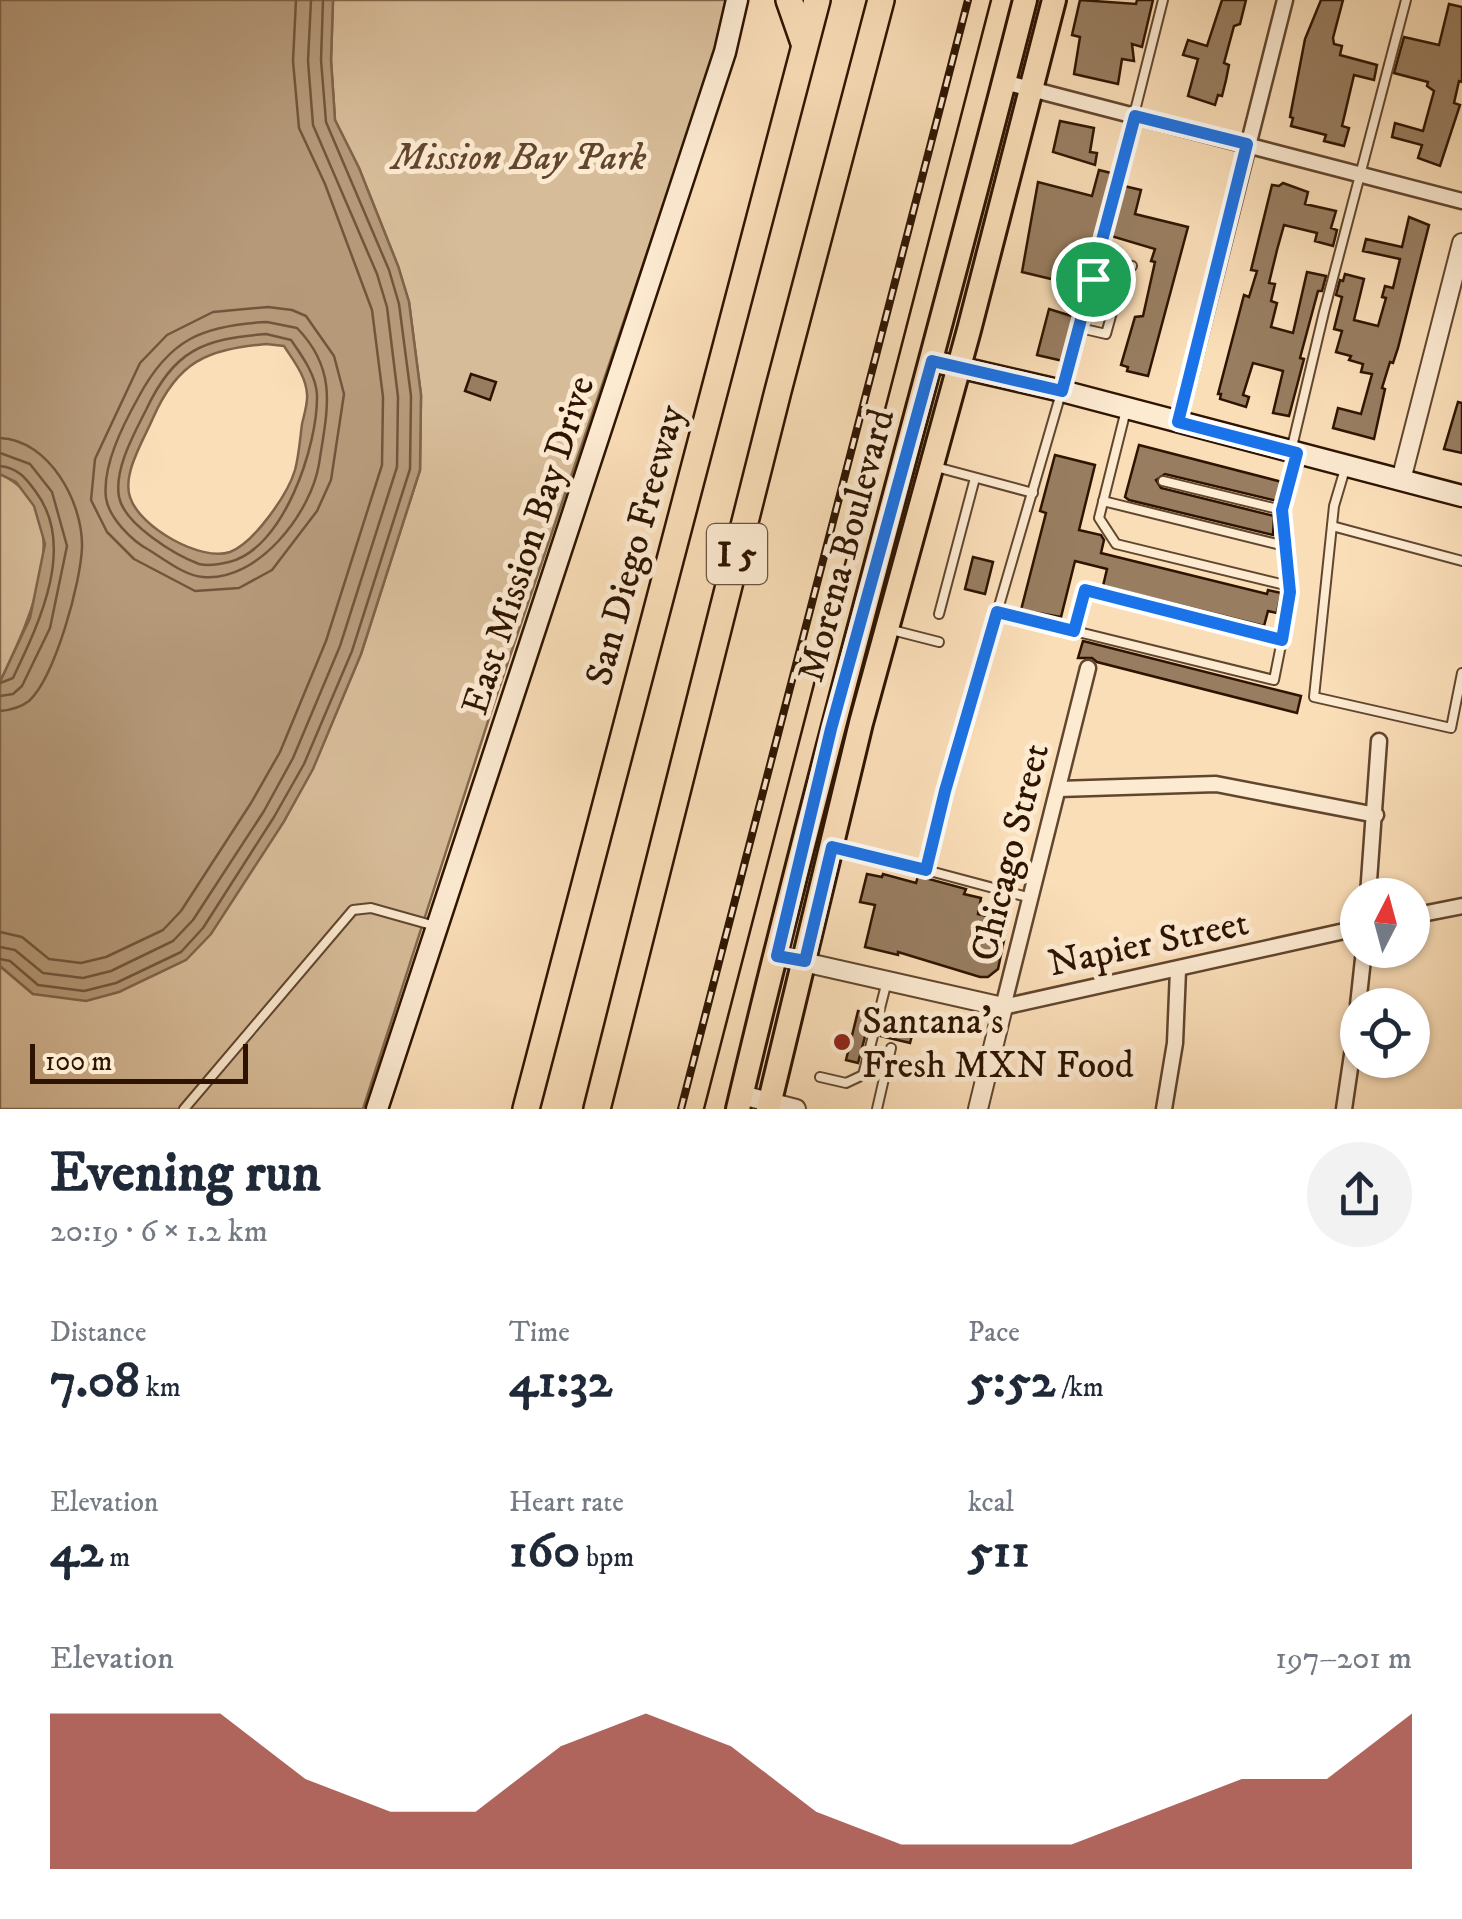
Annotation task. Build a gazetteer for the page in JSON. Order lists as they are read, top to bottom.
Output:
{
  "streets": {
    "highway": ["San Diego Freeway", "I 5"],
    "main road": ["East Mission Bay Drive", "Morena Boulevard"],
    "street": ["Chicago Street", "Napier Street"]
  },
  "crossings": [
    ["Morena Boulevard", "Napier Street"],
    ["Chicago Street", "Napier Street"]
  ],
  "parks": ["Mission Bay Park"],
  "places": ["Santana's Fresh MXN Food"],
  "scale_bar": "100 m",
  "north": "top",
  "page": {
    "scale": "100 m",
    "heading": ["Evening run", "20:19 · 6 × 1.2 km"],
    "stats": [
      ["Distance", "7.08 km"],
      ["Time", "41:32"],
      ["Pace", "5:52 /km"],
      ["Elevation", "42 m"],
      ["Heart rate", "160 bpm"],
      ["kcal", "511"]
    ],
    "chart": ["Elevation", "197–201 m"]
  }
}
